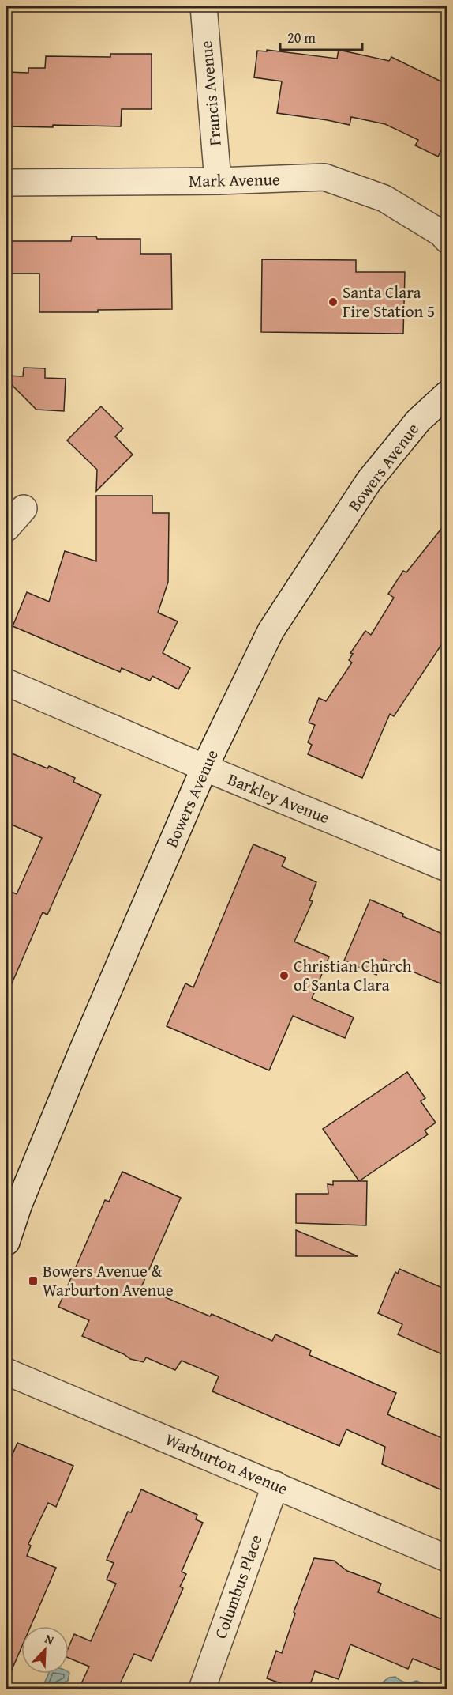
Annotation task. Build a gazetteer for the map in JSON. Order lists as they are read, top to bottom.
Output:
{
  "streets": {
    "street": [
      "Francis Avenue",
      "Mark Avenue",
      "Bowers Avenue",
      "Barkley Avenue",
      "Warburton Avenue",
      "Columbus Place"
    ]
  },
  "crossings": [
    ["Francis Avenue", "Mark Avenue"],
    ["Bowers Avenue", "Barkley Avenue"],
    ["Warburton Avenue", "Columbus Place"]
  ],
  "places": {
    "other": ["Santa Clara Fire Station 5", "Christian Church of Santa Clara"],
    "transit": ["Bowers Avenue & Warburton Avenue"]
  },
  "scale_bar": "20 m",
  "north": "top right"
}
